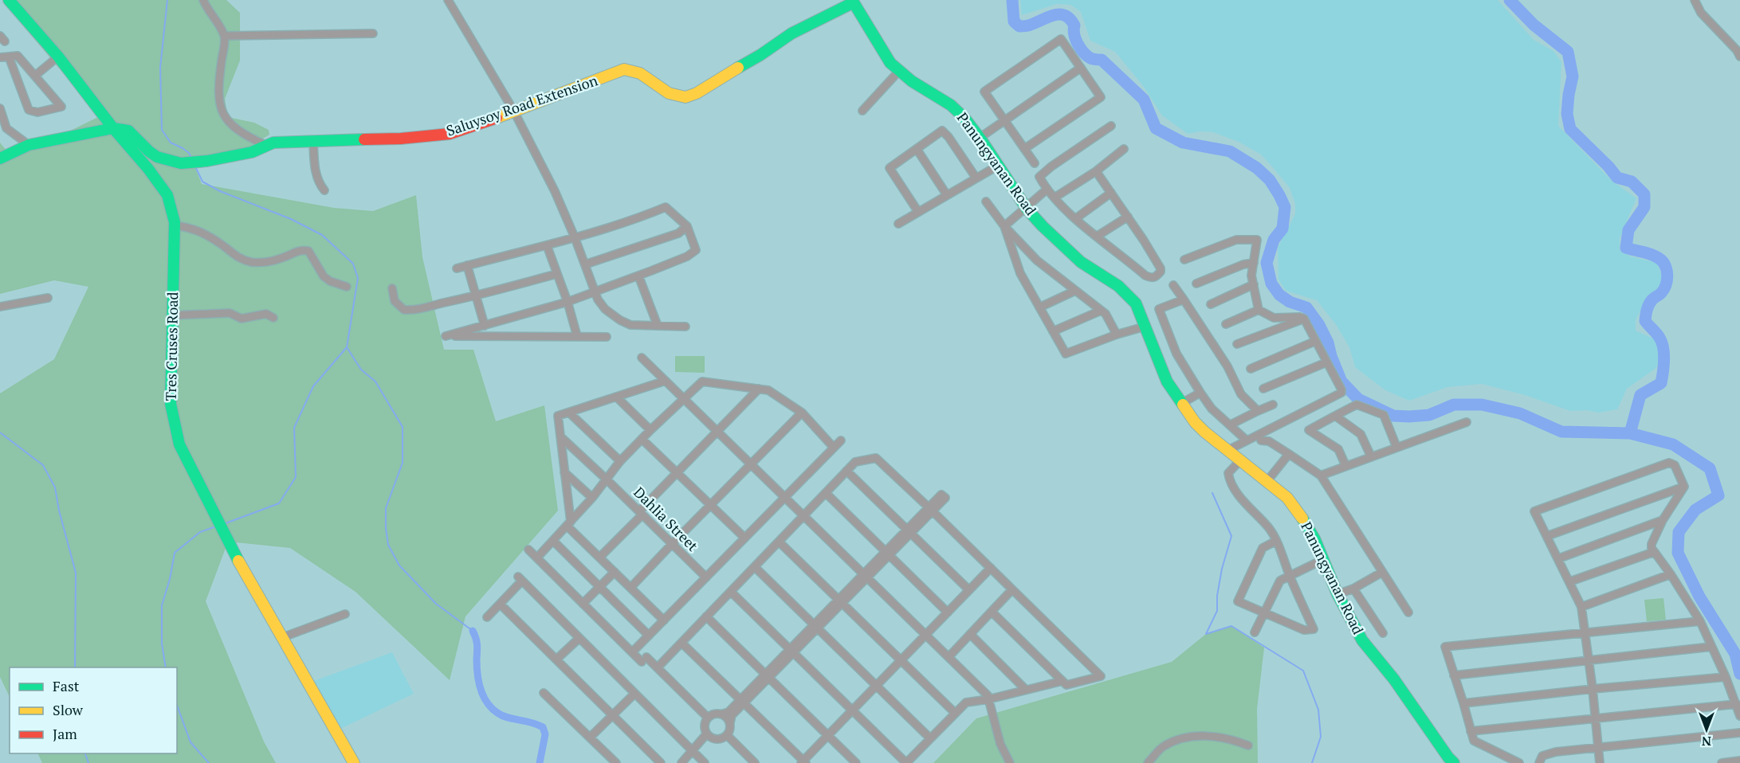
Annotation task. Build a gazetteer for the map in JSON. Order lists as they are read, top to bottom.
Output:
{
  "streets": {
    "main road": ["Saluysoy Road Extension", "Panungyanan Road", "Tres Cruses Road"],
    "street": ["Dahlia Street"]
  },
  "crossings": [
    ["Saluysoy Road Extension", "Panungyanan Road"],
    ["Saluysoy Road Extension", "Tres Cruses Road"]
  ],
  "legend": ["Fast", "Slow", "Jam"],
  "north": "bottom"
}
